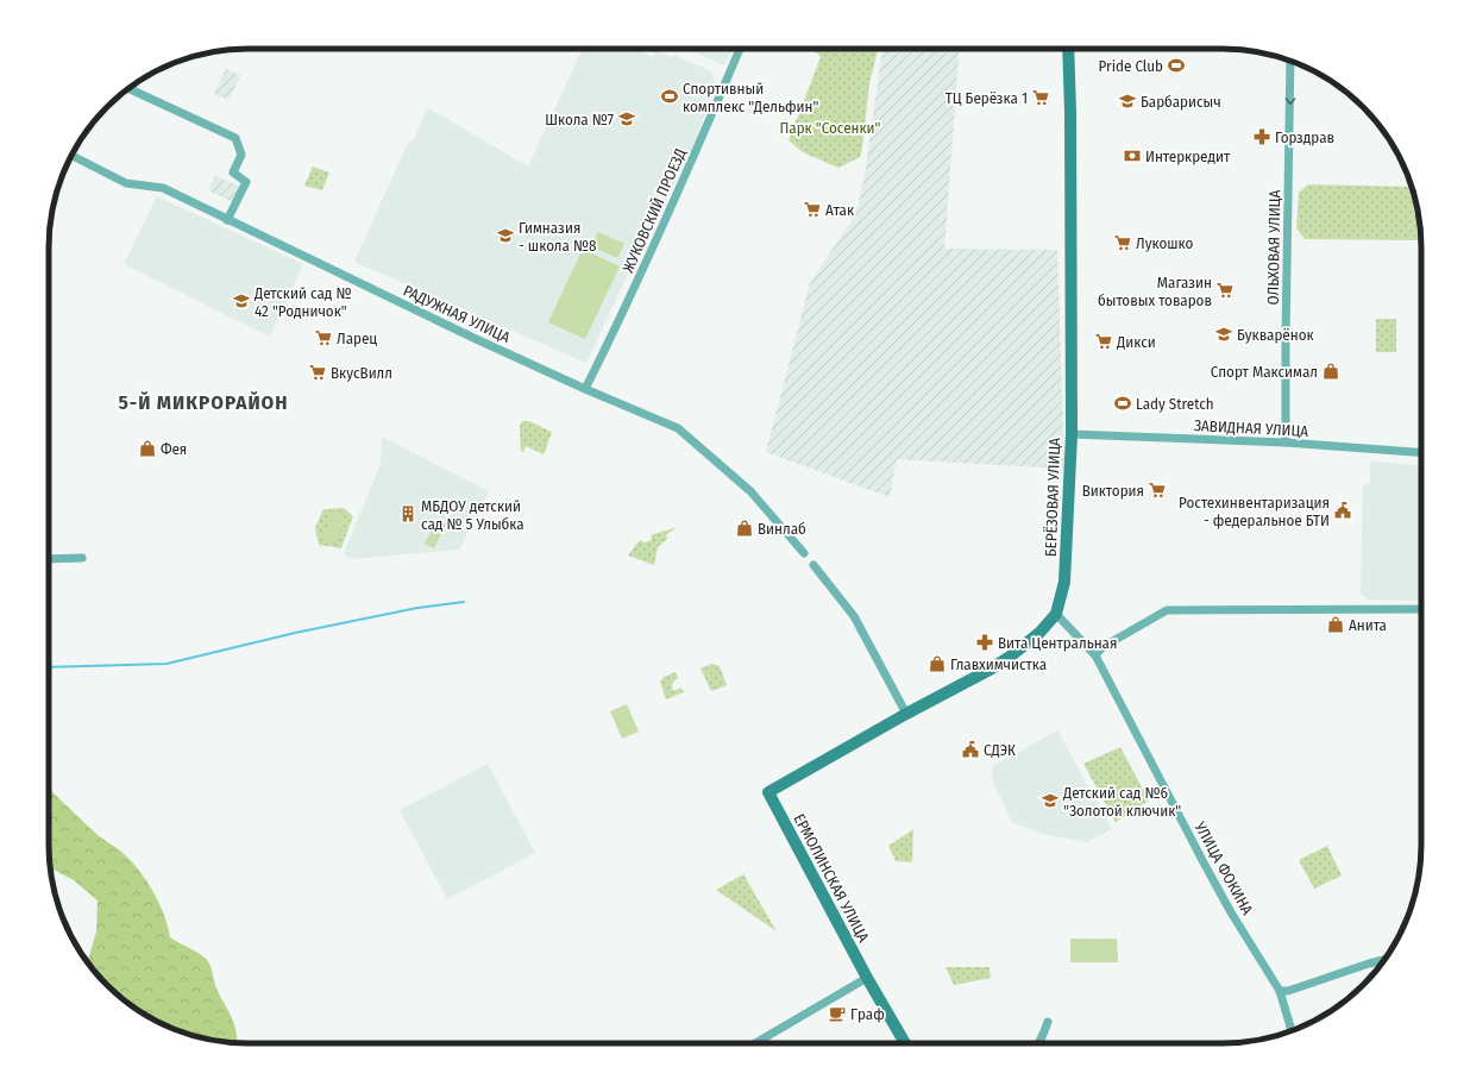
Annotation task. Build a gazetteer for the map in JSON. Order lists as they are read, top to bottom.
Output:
{
  "streets": {
    "street": [
      "ЖУКОВСКИЙ ПРОЕЗД",
      "ОЛЬХОВАЯ УЛИЦА",
      "РАДУЖНАЯ УЛИЦА",
      "ЗАВИДНАЯ УЛИЦА",
      "БЕРЁЗОВАЯ УЛИЦА",
      "УЛИЦА ФОКИНА",
      "ЕРМОЛИНСКАЯ УЛИЦА"
    ]
  },
  "crossings": [
    ["ЖУКОВСКИЙ ПРОЕЗД", "РАДУЖНАЯ УЛИЦА"],
    ["ОЛЬХОВАЯ УЛИЦА", "ЗАВИДНАЯ УЛИЦА"],
    ["ЗАВИДНАЯ УЛИЦА", "БЕРЁЗОВАЯ УЛИЦА"],
    ["БЕРЁЗОВАЯ УЛИЦА", "УЛИЦА ФОКИНА"],
    ["БЕРЁЗОВАЯ УЛИЦА", "ЕРМОЛИНСКАЯ УЛИЦА"]
  ],
  "one_way": ["ОЛЬХОВАЯ УЛИЦА"],
  "districts": ["5-Й МИКРОРАЙОН"],
  "parks": ["Парк \"Сосенки\""],
  "places": {
    "sports": ["Pride Club", "Спортивный комплекс \"Дельфин\"", "Lady Stretch"],
    "supermarket": [
      "ТЦ Берёзка 1",
      "Атак",
      "Лукошко",
      "Магазин бытовых товаров",
      "Ларец",
      "Дикси",
      "ВкусВилл",
      "Виктория"
    ],
    "school or university": [
      "Барбарисыч",
      "Школа №7",
      "Гимназия - школа №8",
      "Детский сад № 42 \"Родничок\"",
      "Букварёнок",
      "Детский сад №6 \"Золотой ключик\""
    ],
    "pharmacy": ["Горздрав", "Вита Центральная"],
    "bank": ["Интеркредит"],
    "shop": [
      "Спорт Максимал",
      "Фея",
      "Винлаб",
      "Анита",
      "Главхимчистка"
    ],
    "public building": ["Ростехинвентаризация - федеральное БТИ", "СДЭК"],
    "building": ["МБДОУ детский сад № 5 Улыбка"],
    "cafe": ["Граф"]
  }
}
